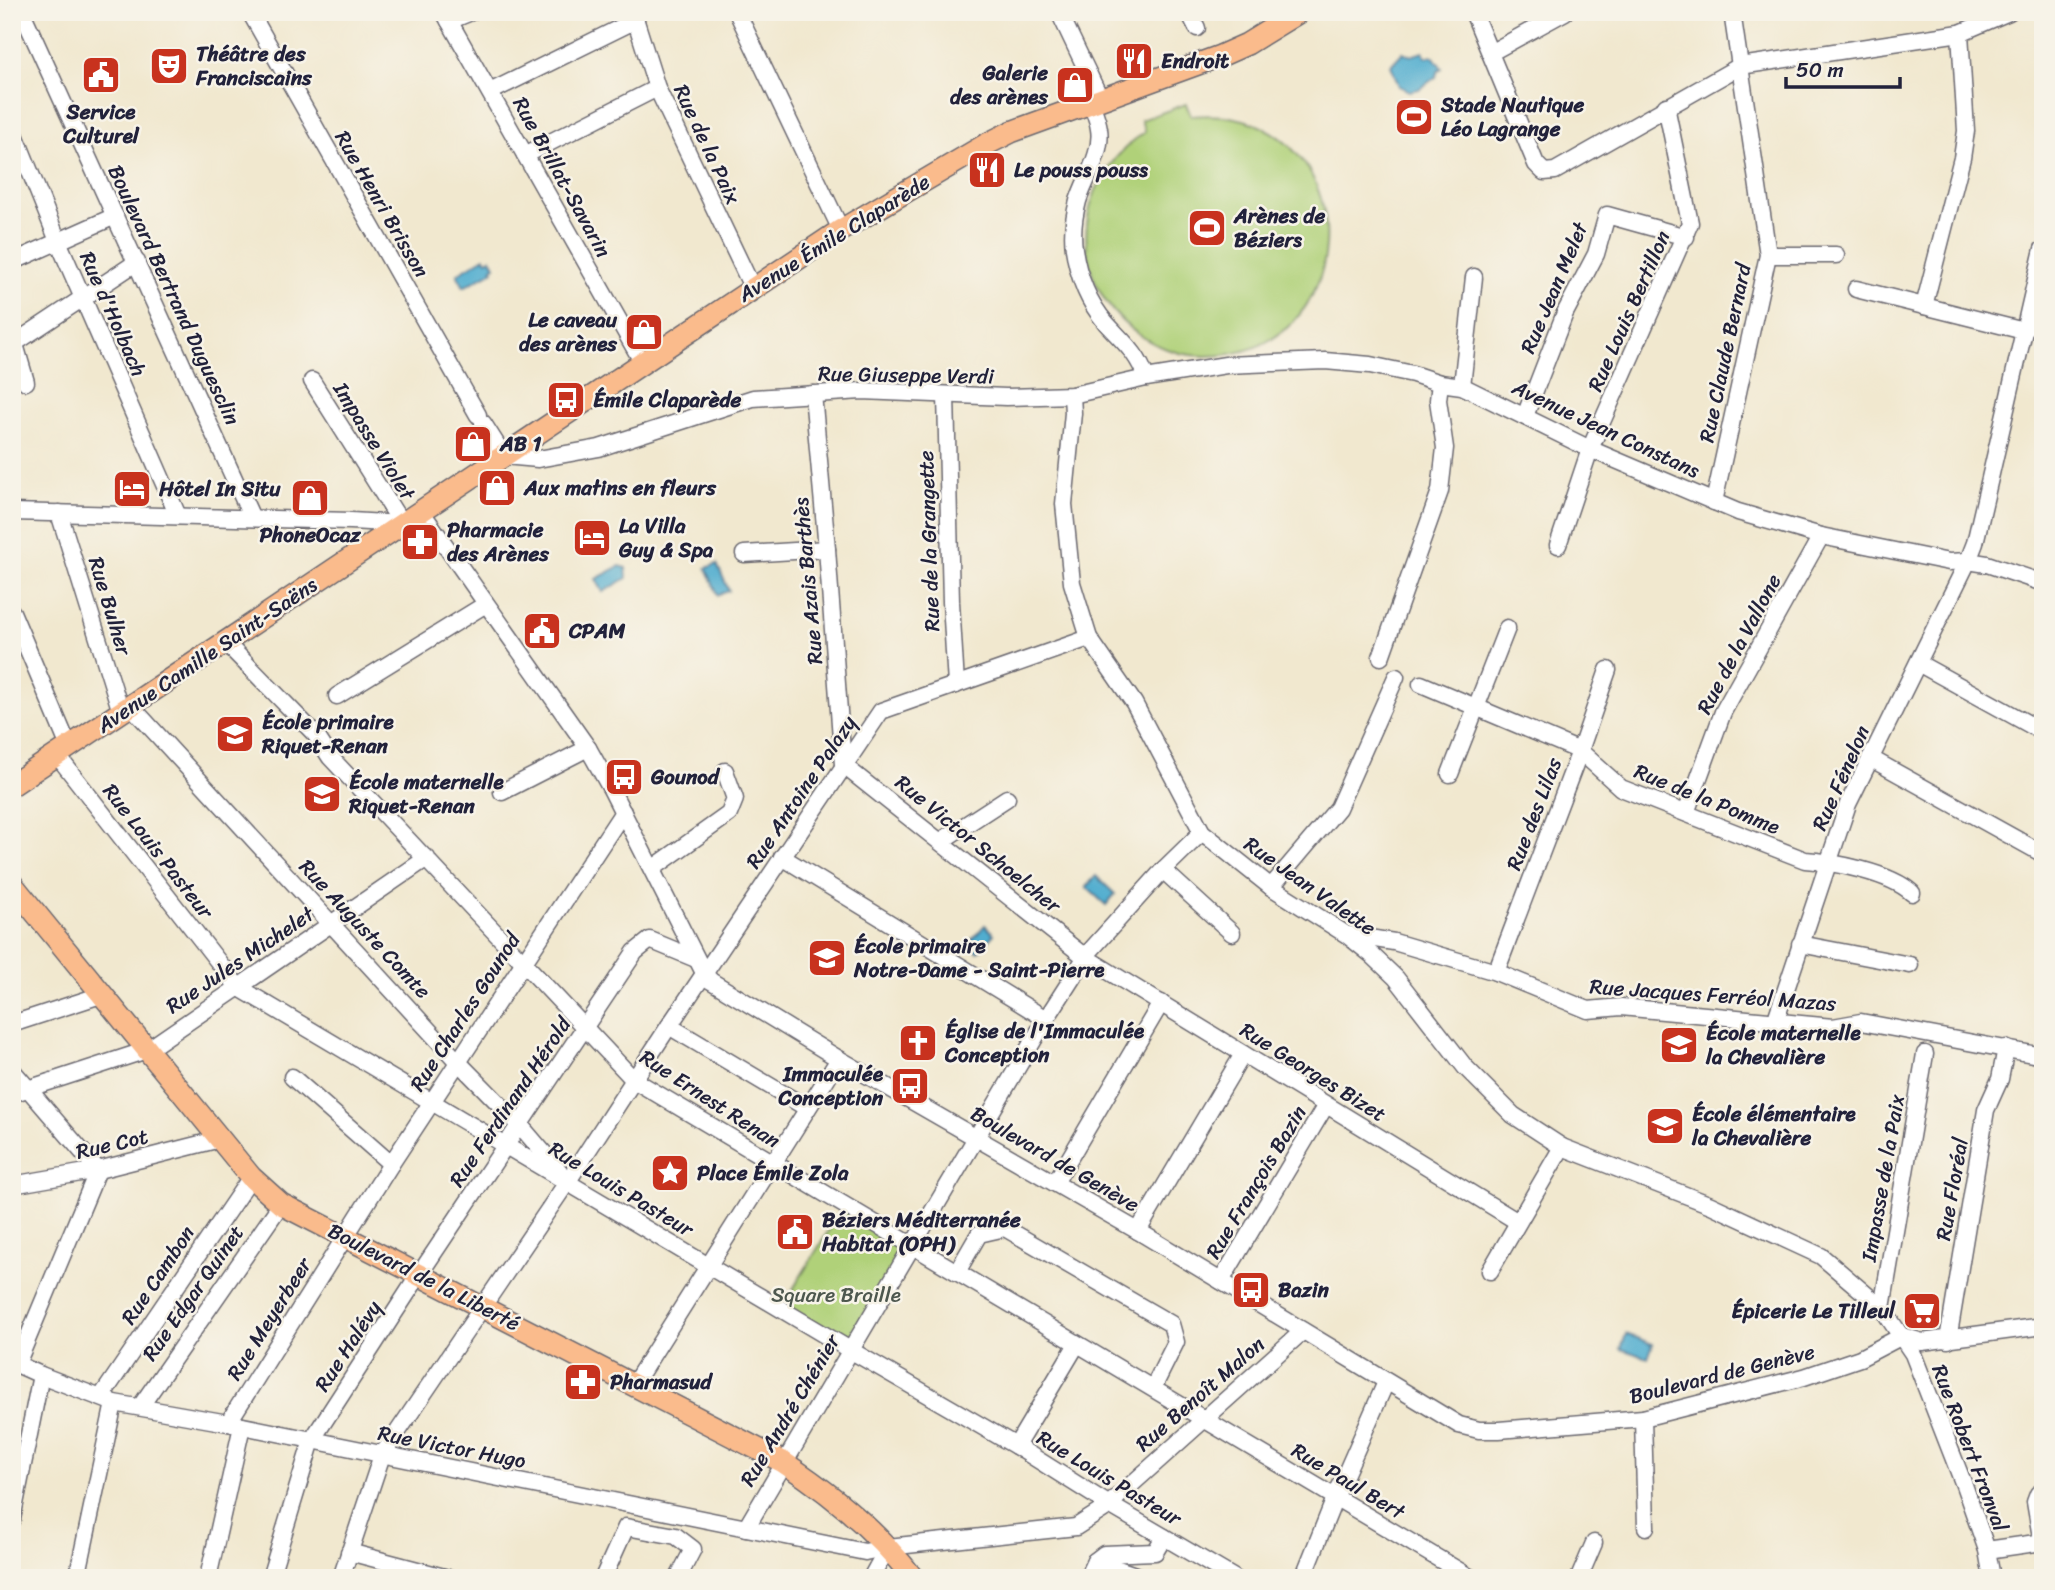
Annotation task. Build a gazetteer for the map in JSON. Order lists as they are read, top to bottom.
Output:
{
  "streets": {
    "main road": ["Avenue Émile Claparède", "Avenue Camille Saint-Saëns", "Boulevard de la Liberté"],
    "street": [
      "Rue de la Paix",
      "Rue Brillat-Savarin",
      "Rue Henri Brisson",
      "Rue Jean Melet",
      "Boulevard Bertrand Duguesclin",
      "Rue Louis Bertillon",
      "Rue d'Holbach",
      "Rue Claude Bernard",
      "Rue Giuseppe Verdi",
      "Avenue Jean Constans",
      "Impasse Violet",
      "Rue de la Grangette",
      "Rue Azais Barthès",
      "Rue Bulher",
      "Rue de la Vallone",
      "Rue Fénelon",
      "Rue Antoine Palazy",
      "Rue de la Pomme",
      "Rue des Lilas",
      "Rue Victor Schoelcher",
      "Rue Louis Pasteur",
      "Rue Jean Valette",
      "Rue Auguste Comte",
      "Rue Jules Michelet",
      "Rue Jacques Ferréol Mazas",
      "Rue Charles Gounod",
      "Rue Georges Bizet",
      "Rue Ernest Renan",
      "Rue Ferdinand Hérold",
      "Rue Cot",
      "Boulevard de Genève",
      "Impasse de la Paix",
      "Rue François Bazin",
      "Rue Floréal",
      "Rue Cambon",
      "Rue Edgar Quinet",
      "Rue Meyerbeer",
      "Rue Halévy",
      "Rue Benoît Malon",
      "Rue André Chénier",
      "Rue Victor Hugo",
      "Rue Robert Fronval",
      "Rue Paul Bert"
    ]
  },
  "crossings": [
    ["Rue de la Paix", "Avenue Émile Claparède"],
    ["Rue Brillat-Savarin", "Avenue Émile Claparède"],
    ["Rue Henri Brisson", "Avenue Émile Claparède"],
    ["Rue Henri Brisson", "Rue Giuseppe Verdi"],
    ["Avenue Émile Claparède", "Rue Giuseppe Verdi"],
    ["Avenue Émile Claparède", "Impasse Violet"],
    ["Avenue Émile Claparède", "Avenue Camille Saint-Saëns"],
    ["Avenue Émile Claparède", "Boulevard de Genève"],
    ["Rue Jean Melet", "Rue Louis Bertillon"],
    ["Rue Jean Melet", "Avenue Jean Constans"],
    ["Rue Louis Bertillon", "Avenue Jean Constans"],
    ["Rue Claude Bernard", "Avenue Jean Constans"],
    ["Rue Giuseppe Verdi", "Avenue Jean Constans"],
    ["Rue Giuseppe Verdi", "Rue de la Grangette"],
    ["Rue Giuseppe Verdi", "Rue Azais Barthès"],
    ["Rue Giuseppe Verdi", "Rue Jean Valette"],
    ["Avenue Jean Constans", "Rue de la Vallone"],
    ["Avenue Jean Constans", "Rue Fénelon"],
    ["Impasse Violet", "Avenue Camille Saint-Saëns"],
    ["Rue de la Grangette", "Rue Antoine Palazy"],
    ["Rue Azais Barthès", "Rue Antoine Palazy"],
    ["Rue Azais Barthès", "Rue Victor Schoelcher"],
    ["Rue Bulher", "Avenue Camille Saint-Saëns"],
    ["Rue Bulher", "Rue Auguste Comte"],
    ["Rue de la Vallone", "Rue de la Pomme"],
    ["Avenue Camille Saint-Saëns", "Rue Louis Pasteur"],
    ["Avenue Camille Saint-Saëns", "Rue Auguste Comte"],
    ["Avenue Camille Saint-Saëns", "Rue Ernest Renan"],
    ["Rue Fénelon", "Rue de la Pomme"],
    ["Rue Fénelon", "Rue Jacques Ferréol Mazas"],
    ["Rue Antoine Palazy", "Rue Victor Schoelcher"],
    ["Rue Antoine Palazy", "Rue Louis Pasteur"],
    ["Rue Antoine Palazy", "Rue Jean Valette"],
    ["Rue Antoine Palazy", "Rue Auguste Comte"],
    ["Rue Antoine Palazy", "Rue Ernest Renan"],
    ["Rue Antoine Palazy", "Boulevard de Genève"],
    ["Rue Antoine Palazy", "Boulevard de la Liberté"],
    ["Rue Antoine Palazy", "Rue Victor Hugo"],
    ["Rue de la Pomme", "Rue des Lilas"],
    ["Rue des Lilas", "Rue Jacques Ferréol Mazas"],
    ["Rue Victor Schoelcher", "Rue Georges Bizet"],
    ["Rue Victor Schoelcher", "Rue André Chénier"],
    ["Rue Louis Pasteur", "Rue Auguste Comte"],
    ["Rue Louis Pasteur", "Rue Jules Michelet"],
    ["Rue Louis Pasteur", "Rue Charles Gounod"],
    ["Rue Louis Pasteur", "Rue Ferdinand Hérold"],
    ["Rue Louis Pasteur", "Rue Benoît Malon"],
    ["Rue Louis Pasteur", "Rue André Chénier"],
    ["Rue Jean Valette", "Rue Jacques Ferréol Mazas"],
    ["Rue Jean Valette", "Boulevard de Genève"],
    ["Rue Jean Valette", "Impasse de la Paix"],
    ["Rue Jean Valette", "Rue André Chénier"],
    ["Rue Jean Valette", "Rue Robert Fronval"],
    ["Rue Auguste Comte", "Rue Jules Michelet"],
    ["Rue Auguste Comte", "Rue Charles Gounod"],
    ["Rue Auguste Comte", "Rue Ferdinand Hérold"],
    ["Rue Jules Michelet", "Rue Ernest Renan"],
    ["Rue Jules Michelet", "Boulevard de la Liberté"],
    ["Rue Jacques Ferréol Mazas", "Rue Floréal"],
    ["Rue Charles Gounod", "Rue Ernest Renan"],
    ["Rue Charles Gounod", "Boulevard de Genève"],
    ["Rue Charles Gounod", "Boulevard de la Liberté"],
    ["Rue Charles Gounod", "Rue Meyerbeer"],
    ["Rue Georges Bizet", "Rue François Bazin"],
    ["Rue Georges Bizet", "Rue André Chénier"],
    ["Rue Ernest Renan", "Rue Ferdinand Hérold"],
    ["Rue Ernest Renan", "Rue Benoît Malon"],
    ["Rue Ernest Renan", "Rue André Chénier"],
    ["Rue Ernest Renan", "Rue Paul Bert"],
    ["Rue Ferdinand Hérold", "Boulevard de Genève"],
    ["Rue Ferdinand Hérold", "Boulevard de la Liberté"],
    ["Rue Ferdinand Hérold", "Rue Halévy"],
    ["Rue Cot", "Boulevard de la Liberté"],
    ["Boulevard de Genève", "Rue François Bazin"],
    ["Boulevard de Genève", "Rue Benoît Malon"],
    ["Boulevard de Genève", "Rue André Chénier"],
    ["Boulevard de Genève", "Rue Robert Fronval"],
    ["Rue Cambon", "Boulevard de la Liberté"],
    ["Rue Cambon", "Rue Victor Hugo"],
    ["Boulevard de la Liberté", "Rue Edgar Quinet"],
    ["Boulevard de la Liberté", "Rue Meyerbeer"],
    ["Boulevard de la Liberté", "Rue Halévy"],
    ["Boulevard de la Liberté", "Rue Benoît Malon"],
    ["Boulevard de la Liberté", "Rue André Chénier"],
    ["Boulevard de la Liberté", "Rue Victor Hugo"],
    ["Rue Edgar Quinet", "Rue Victor Hugo"],
    ["Rue Meyerbeer", "Rue Victor Hugo"],
    ["Rue Halévy", "Rue Victor Hugo"],
    ["Rue Benoît Malon", "Rue Victor Hugo"],
    ["Rue Benoît Malon", "Rue Paul Bert"],
    ["Rue André Chénier", "Rue Victor Hugo"]
  ],
  "parks": ["Square Braille"],
  "places": {
    "restaurant": ["Endroit", "Le pouss pouss"],
    "theatre": ["Théâtre des Franciscains"],
    "public building": ["Service Culturel", "CPAM", "Béziers Méditerranée Habitat (OPH)"],
    "shop": [
      "Galerie des arènes",
      "Le caveau des arènes",
      "AB 1",
      "Aux matins en fleurs",
      "PhoneOcaz"
    ],
    "sports": ["Stade Nautique Léo Lagrange", "Arènes de Béziers"],
    "bus stop": [
      "Émile Claparède",
      "Gounod",
      "Immaculée Conception",
      "Bazin"
    ],
    "hotel": ["Hôtel In Situ", "La Villa Guy & Spa"],
    "pharmacy": ["Pharmacie des Arènes", "Pharmasud"],
    "school or university": [
      "École primaire Riquet-Renan",
      "École maternelle Riquet-Renan",
      "École primaire Notre-Dame - Saint-Pierre",
      "École maternelle la Chevalière",
      "École élémentaire la Chevalière"
    ],
    "church": ["Église de l'Immaculée Conception"],
    "place": ["Place Émile Zola"],
    "supermarket": ["Épicerie Le Tilleul"]
  },
  "scale_bar": "50 m"
}
